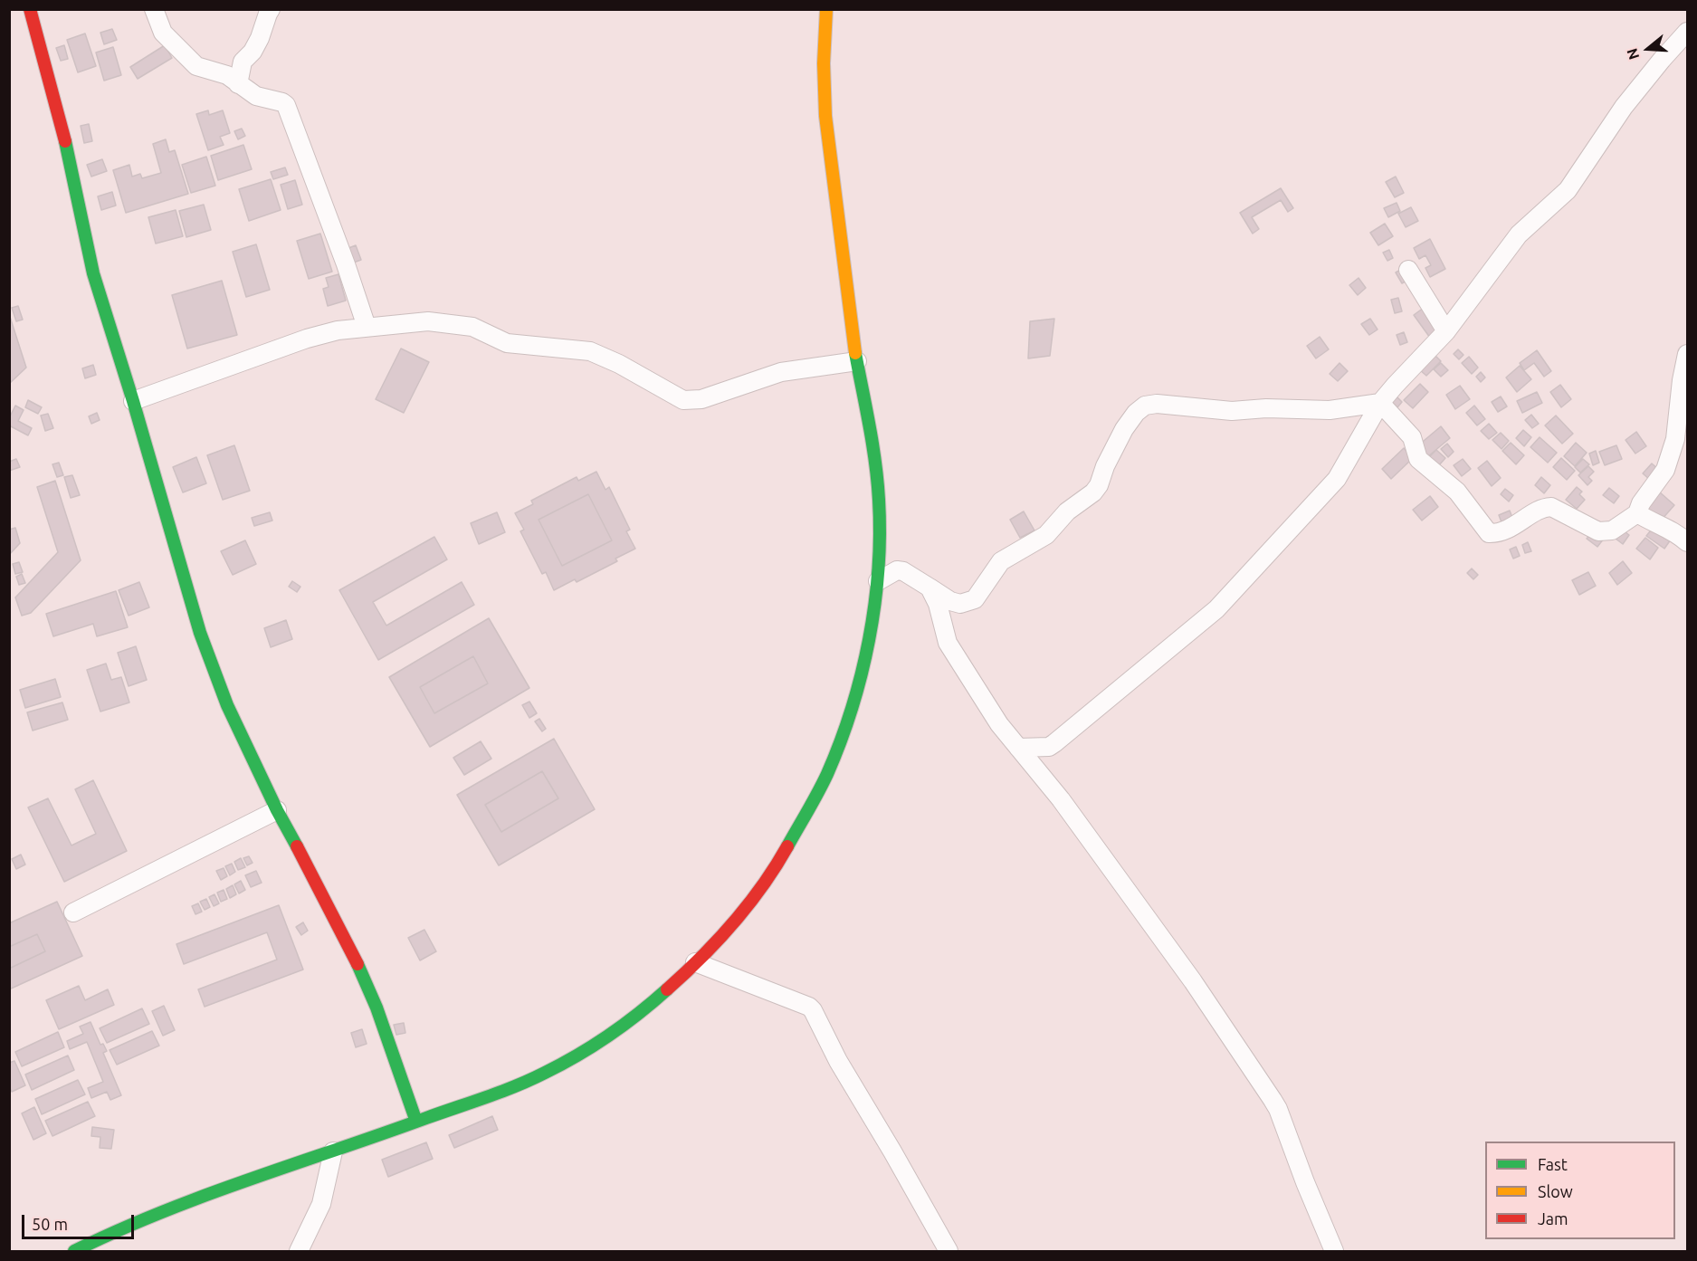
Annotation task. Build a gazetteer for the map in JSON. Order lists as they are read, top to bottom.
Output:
{
  "legend": ["Fast", "Slow", "Jam"],
  "scale_bar": "50 m",
  "north": "left"
}
